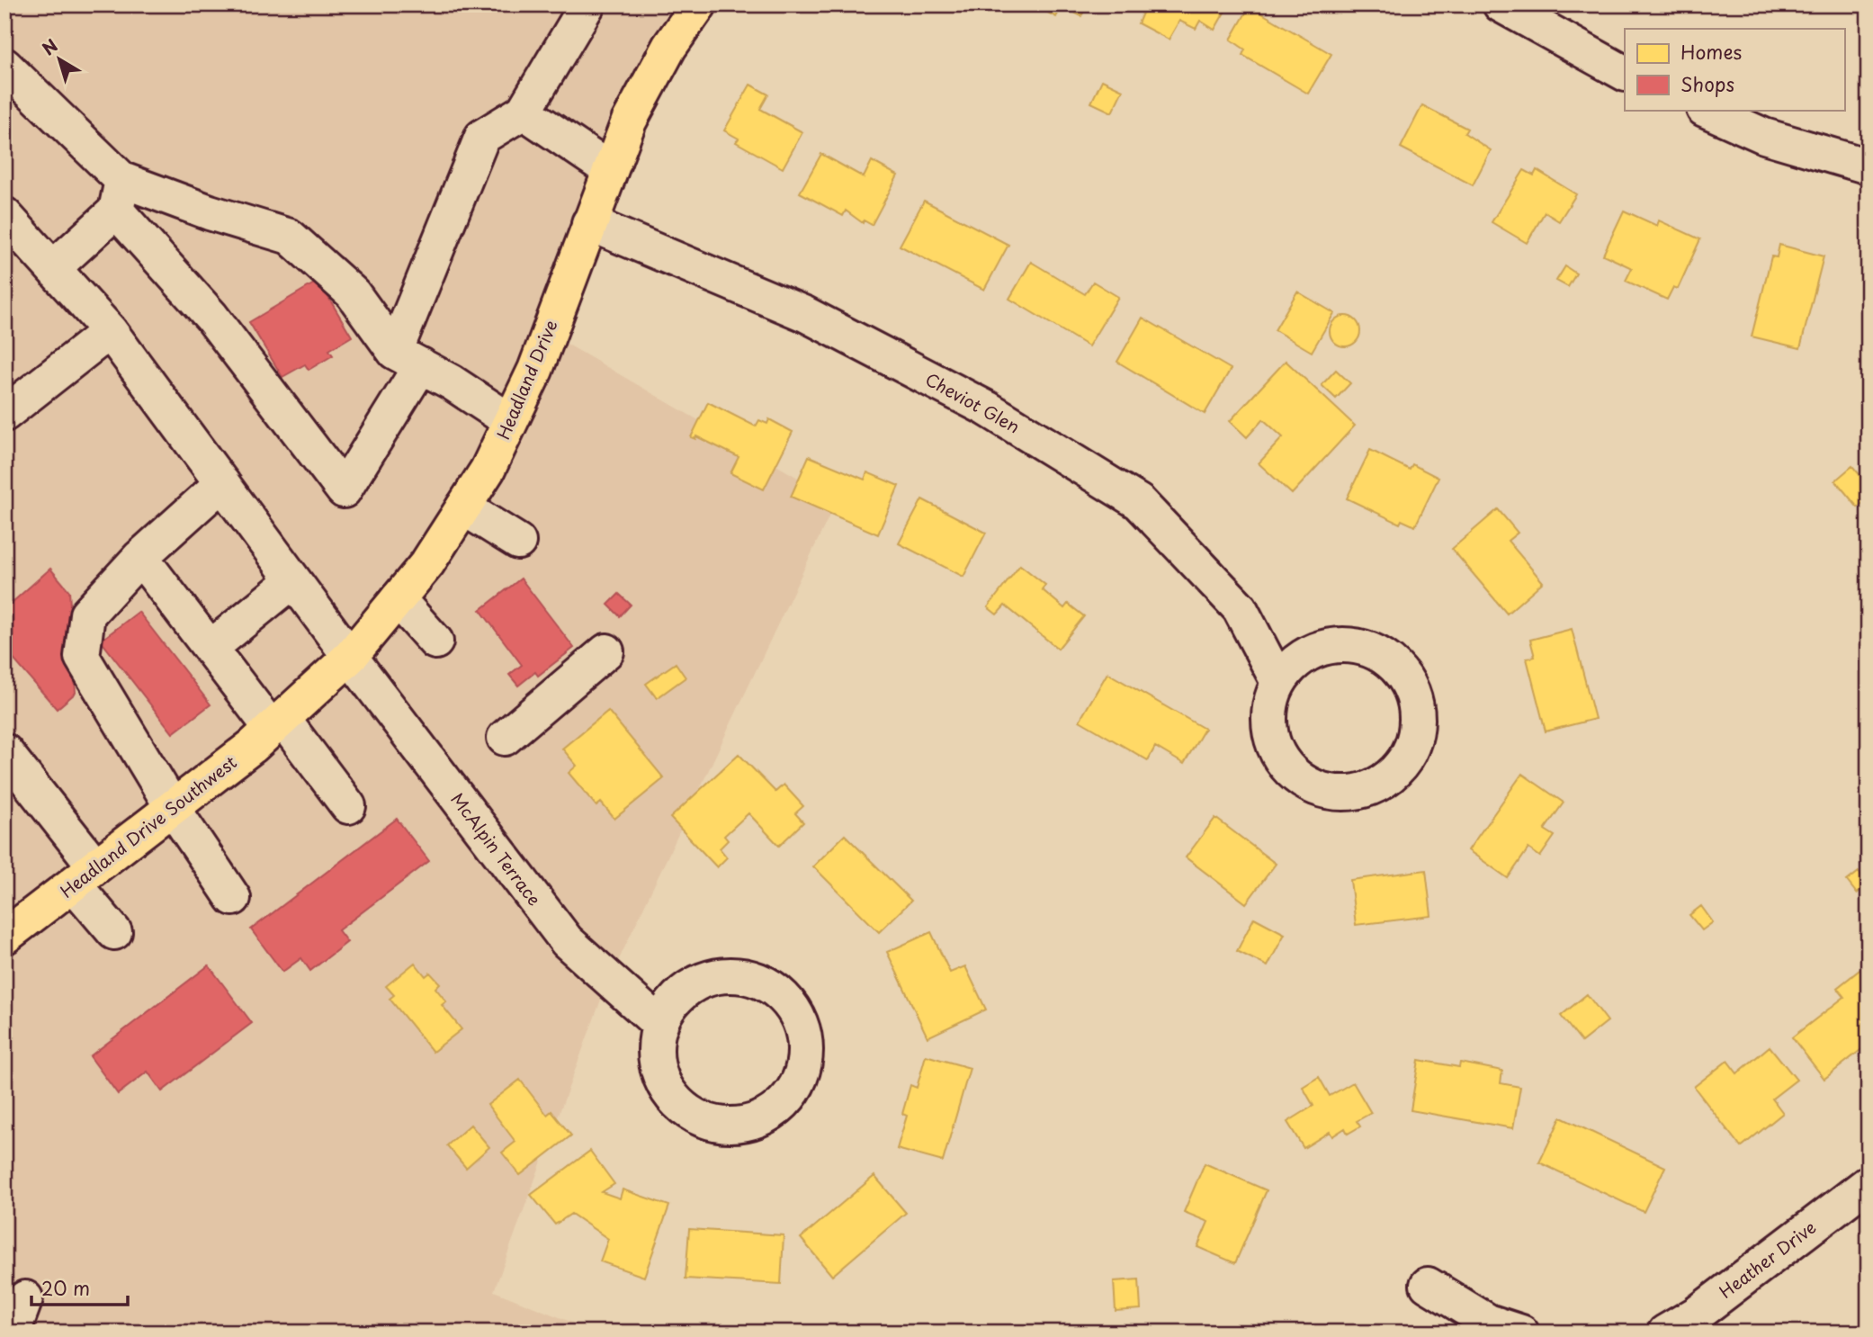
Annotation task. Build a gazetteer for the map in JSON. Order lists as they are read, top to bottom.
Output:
{
  "streets": {
    "main road": ["Headland Drive", "Headland Drive Southwest"],
    "street": ["Cheviot Glen", "McAlpin Terrace", "Heather Drive"]
  },
  "crossings": [
    ["Headland Drive", "Cheviot Glen"],
    ["Headland Drive", "Headland Drive Southwest"],
    ["Headland Drive", "McAlpin Terrace"]
  ],
  "legend": ["Homes", "Shops"],
  "scale_bar": "20 m",
  "north": "top left"
}
